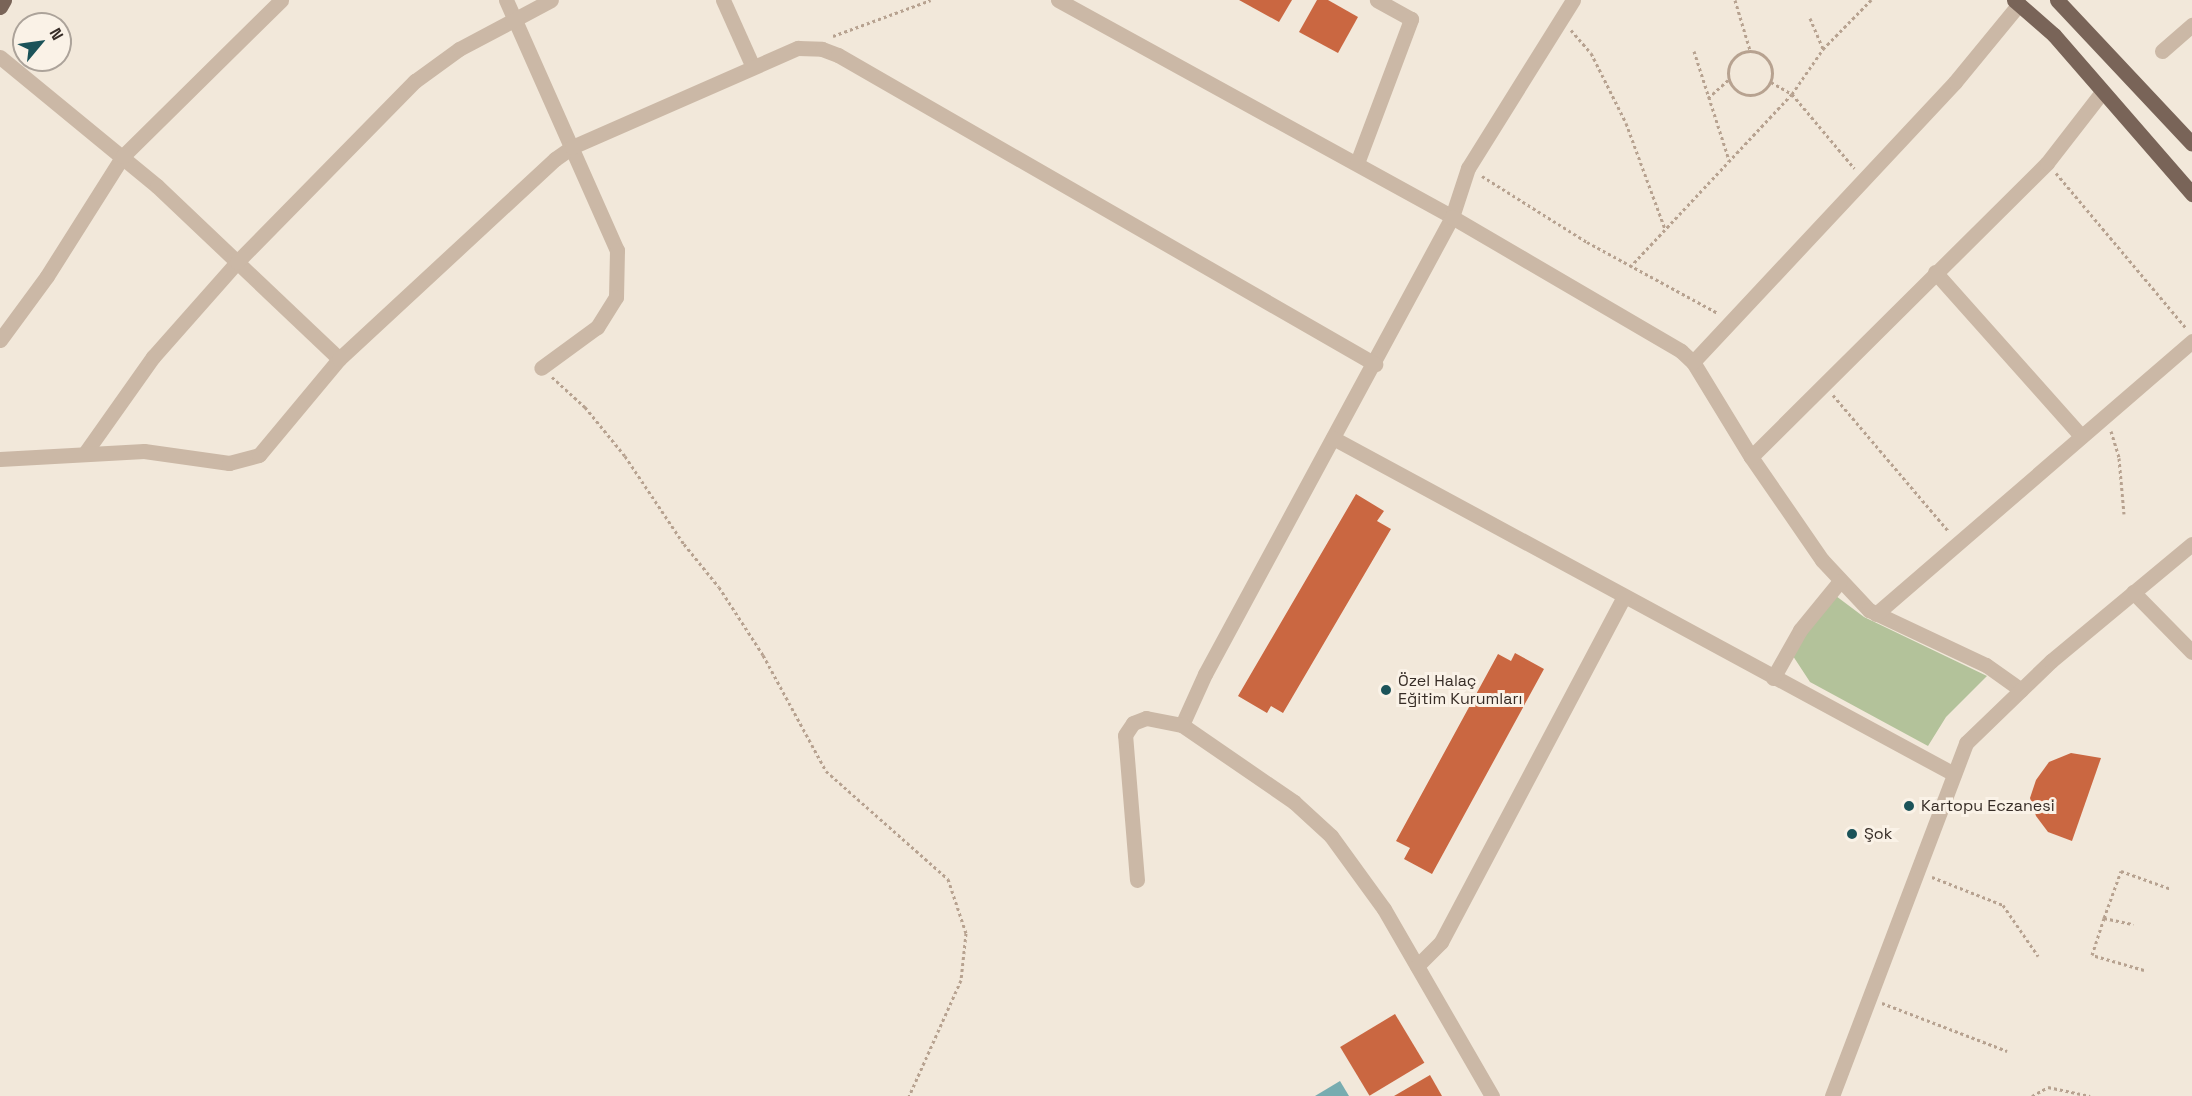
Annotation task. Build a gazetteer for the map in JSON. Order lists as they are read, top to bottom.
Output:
{
  "places": ["Özel Halaç Eğitim Kurumları", "Kartopu Eczanesi", "Şok"],
  "north": "top right"
}
